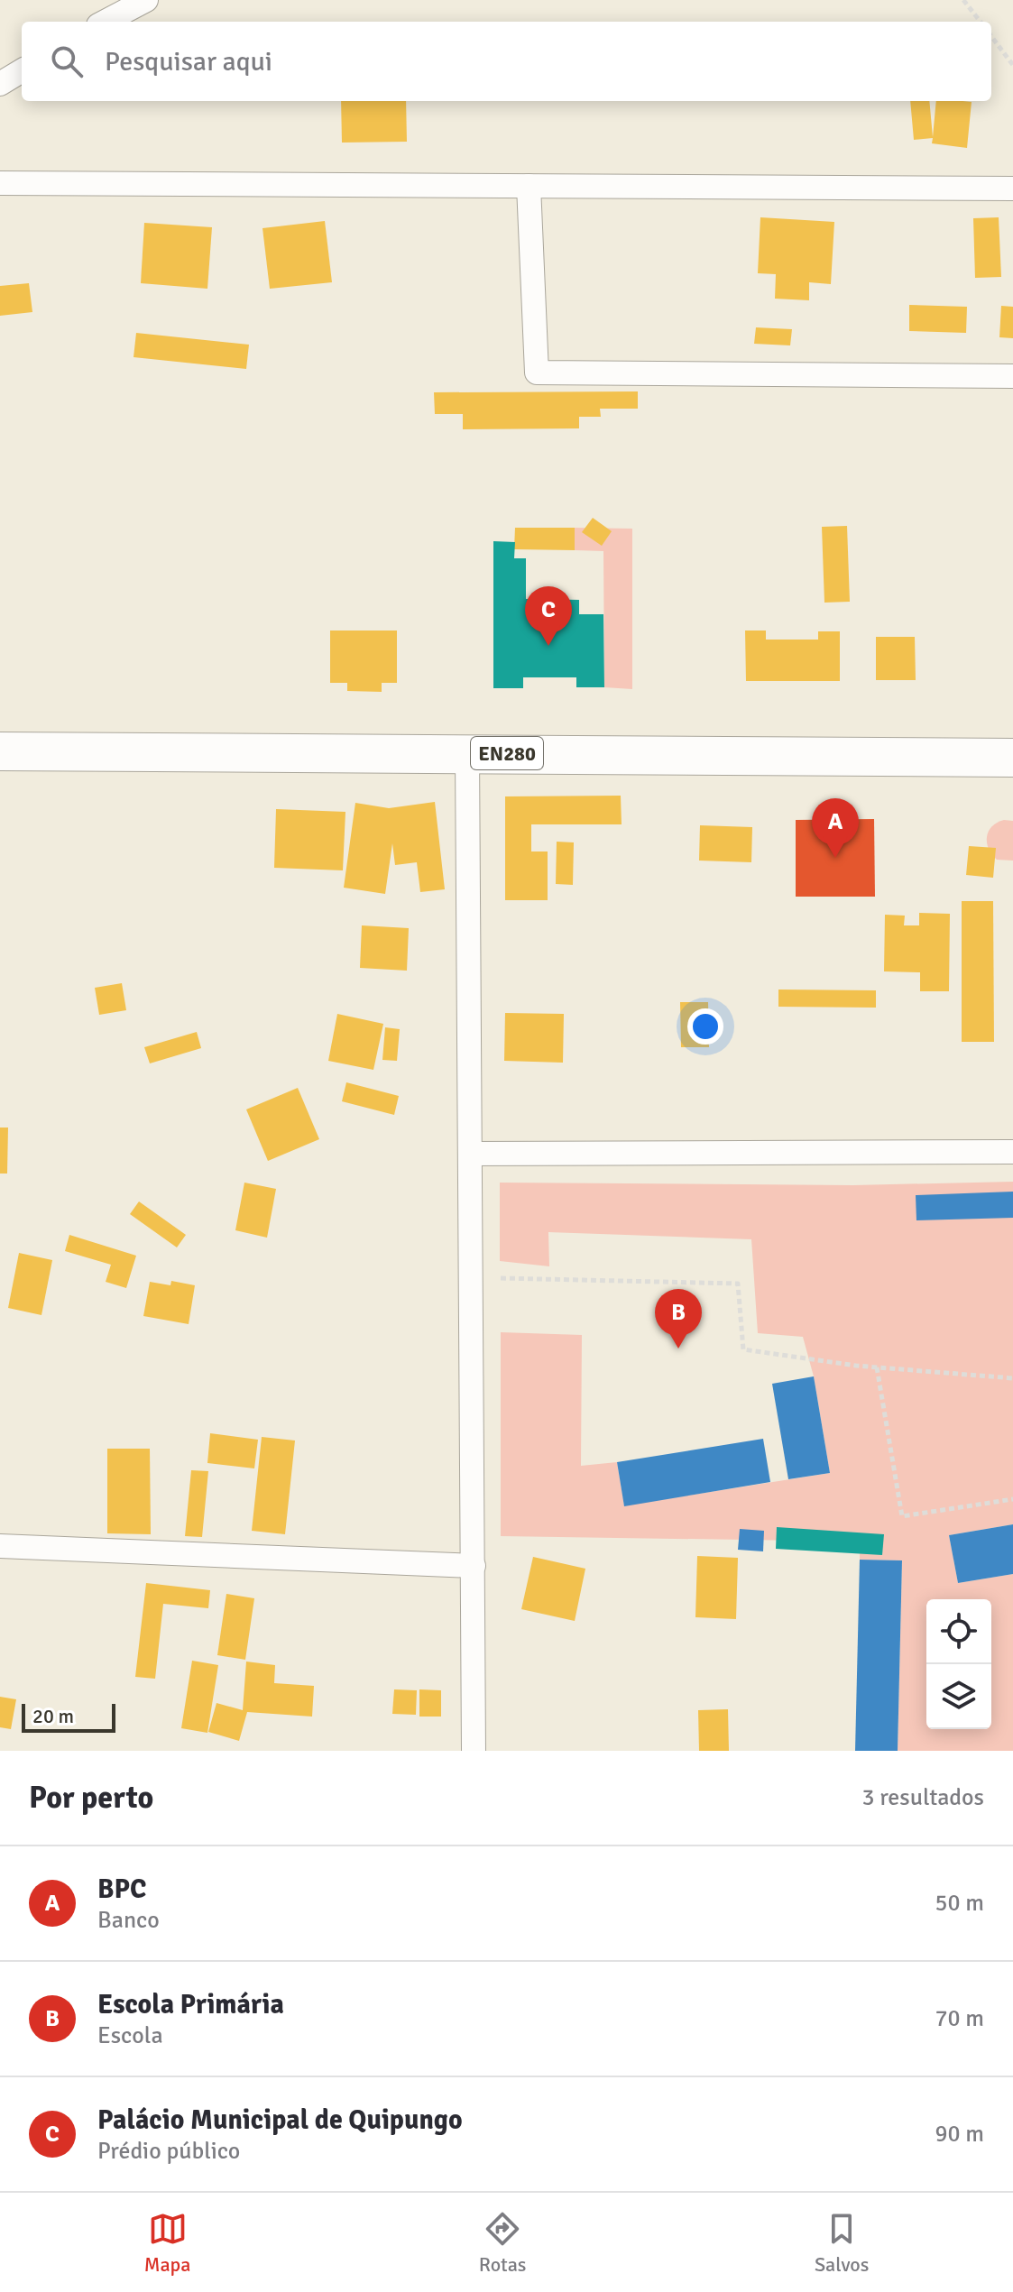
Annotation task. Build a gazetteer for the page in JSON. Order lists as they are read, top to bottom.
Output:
{
  "streets": {
    "main road": ["EN280"]
  },
  "scale_bar": "20 m",
  "page": {
    "search": "Pesquisar aqui",
    "pins": ["C", "A", "B"],
    "scale": "20 m",
    "heading": ["Por perto", "3 resultados"],
    "list": [
      {
        "mark": "A",
        "name": "BPC",
        "note": "Banco",
        "value": "50 m"
      },
      {
        "mark": "B",
        "name": "Escola Primária",
        "note": "Escola",
        "value": "70 m"
      },
      {
        "mark": "C",
        "name": "Palácio Municipal de Quipungo",
        "note": "Prédio público",
        "value": "90 m"
      }
    ],
    "nav": ["Mapa", "Rotas", "Salvos"]
  }
}
